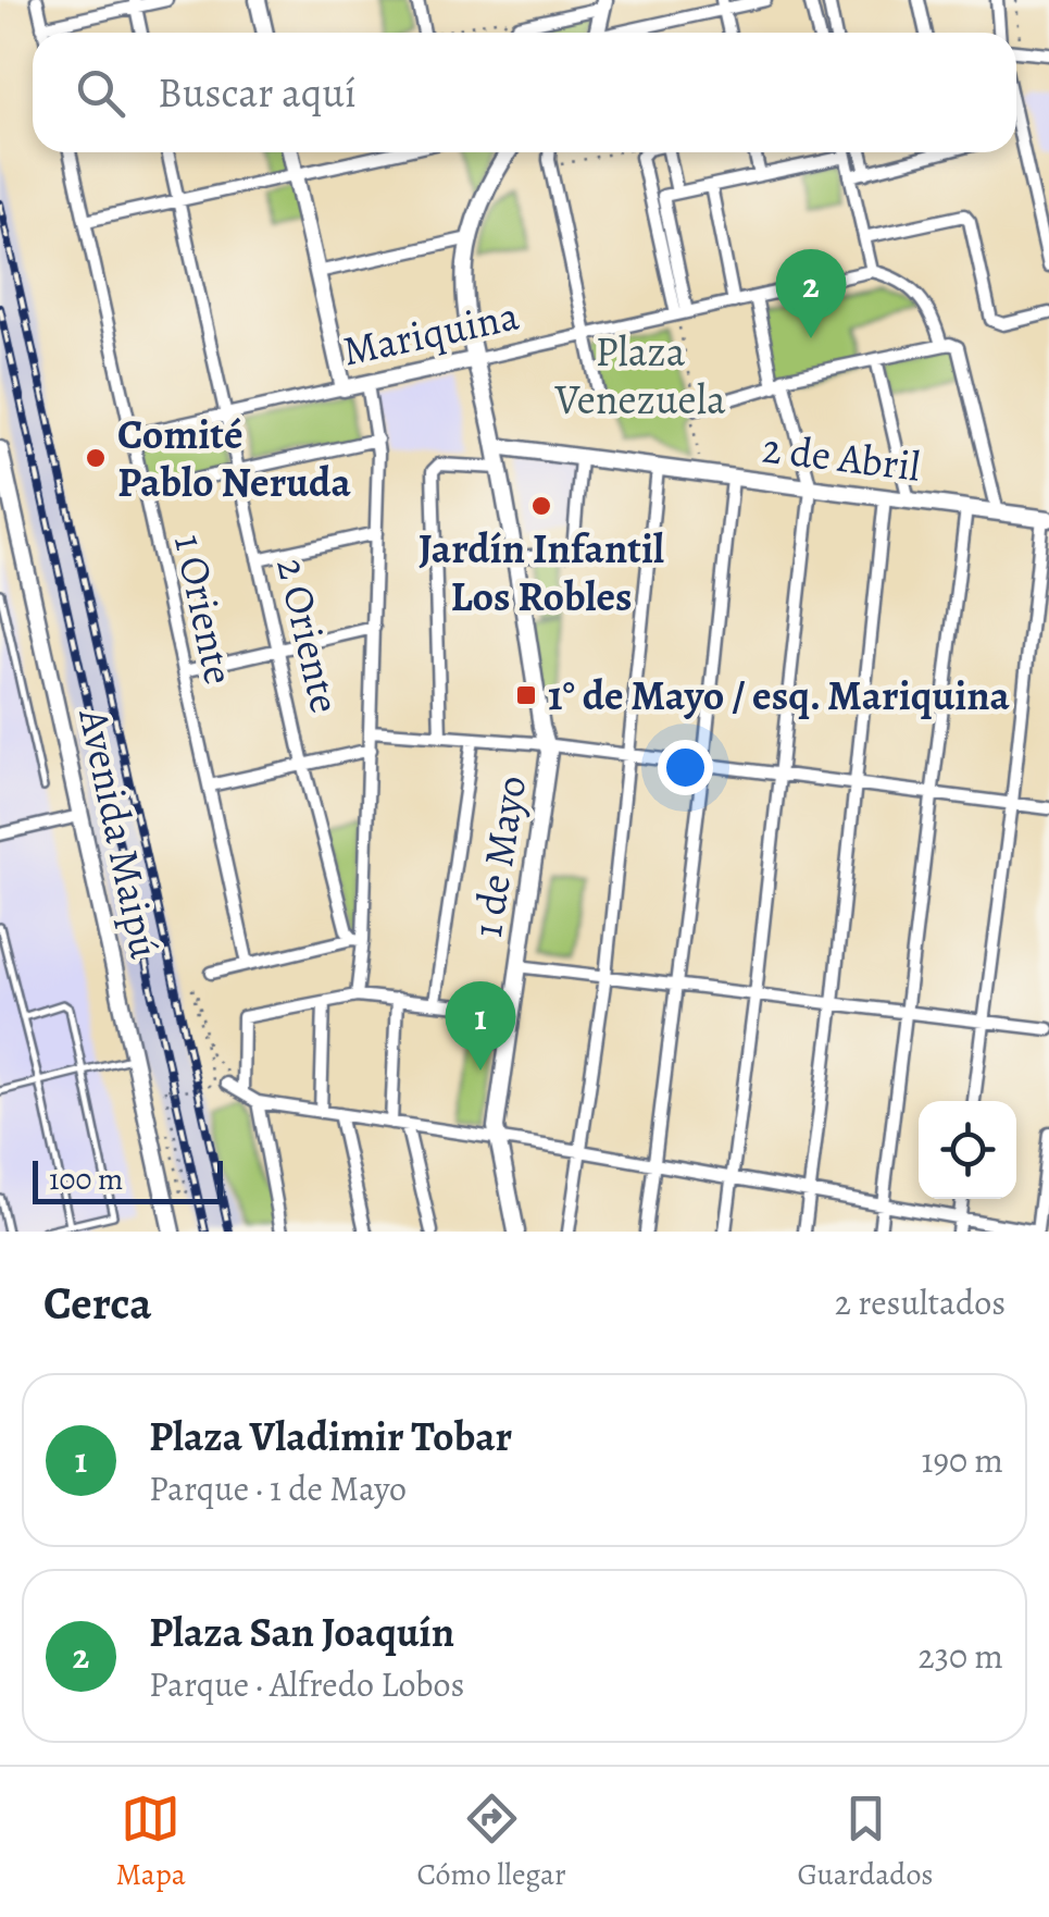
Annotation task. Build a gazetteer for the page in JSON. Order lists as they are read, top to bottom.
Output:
{
  "streets": {
    "street": [
      "Mariquina",
      "2 de Abril",
      "1 Oriente",
      "2 Oriente",
      "Avenida Maipú",
      "1 de Mayo"
    ]
  },
  "crossings": [
    ["Mariquina", "1 Oriente"],
    ["Mariquina", "2 Oriente"],
    ["Mariquina", "1 de Mayo"],
    ["2 de Abril", "1 de Mayo"]
  ],
  "parks": ["Plaza Venezuela"],
  "places": {
    "other": ["Comité Pablo Neruda", "Jardín Infantil Los Robles"],
    "transit": ["1° de Mayo / esq. Mariquina"]
  },
  "scale_bar": "100 m",
  "page": {
    "search": "Buscar aquí",
    "pins": ["2", "1"],
    "scale": "100 m",
    "heading": ["Cerca", "2 resultados"],
    "list": [
      {
        "mark": "1",
        "name": "Plaza Vladimir Tobar",
        "note": "Parque · 1 de Mayo",
        "value": "190 m"
      },
      {
        "mark": "2",
        "name": "Plaza San Joaquín",
        "note": "Parque · Alfredo Lobos",
        "value": "230 m"
      }
    ],
    "nav": ["Mapa", "Cómo llegar", "Guardados"]
  }
}
